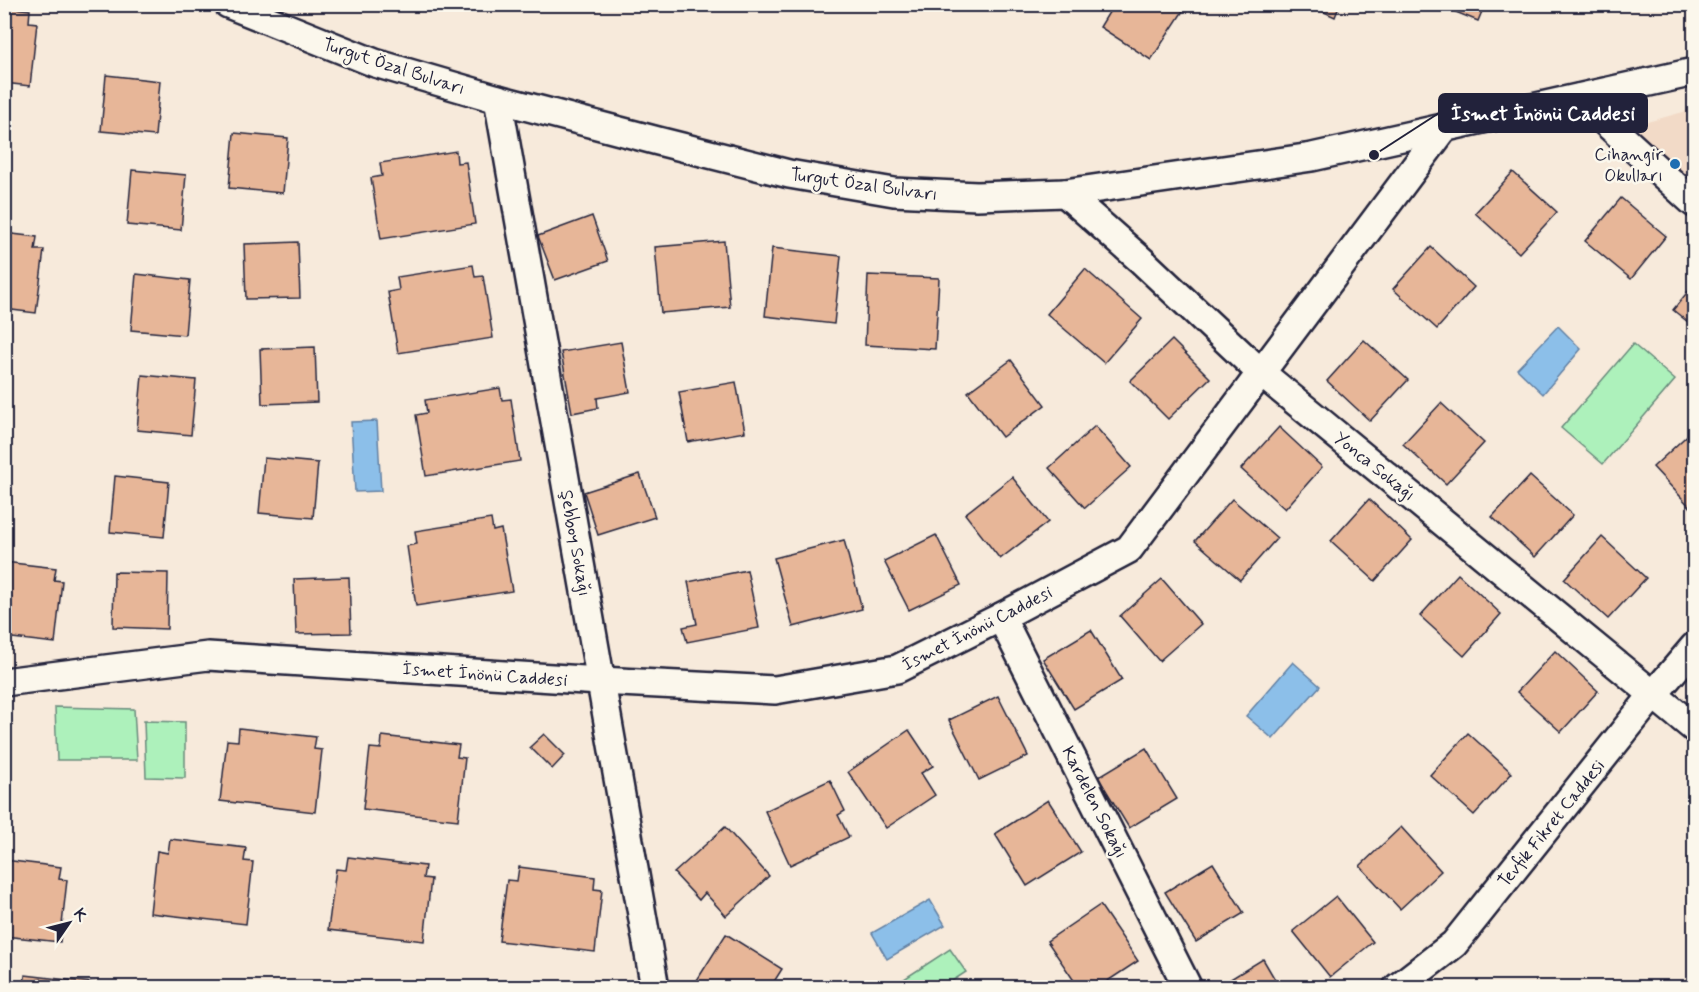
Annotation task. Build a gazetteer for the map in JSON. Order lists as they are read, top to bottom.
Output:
{
  "streets": {
    "street": [
      "Turgut Özal Bulvarı",
      "Yonca Sokağı",
      "Şebboy Sokağı",
      "İsmet İnönü Caddesi",
      "Kardelen Sokağı",
      "Tevfik Fikret Caddesi"
    ]
  },
  "crossings": [
    ["Turgut Özal Bulvarı", "Yonca Sokağı"],
    ["Turgut Özal Bulvarı", "Şebboy Sokağı"],
    ["Turgut Özal Bulvarı", "İsmet İnönü Caddesi"],
    ["Yonca Sokağı", "İsmet İnönü Caddesi"],
    ["Yonca Sokağı", "Tevfik Fikret Caddesi"],
    ["Şebboy Sokağı", "İsmet İnönü Caddesi"],
    ["İsmet İnönü Caddesi", "Kardelen Sokağı"]
  ],
  "places": ["İsmet İnönü Caddesi", "Cihangir Okulları"],
  "north": "top right"
}
